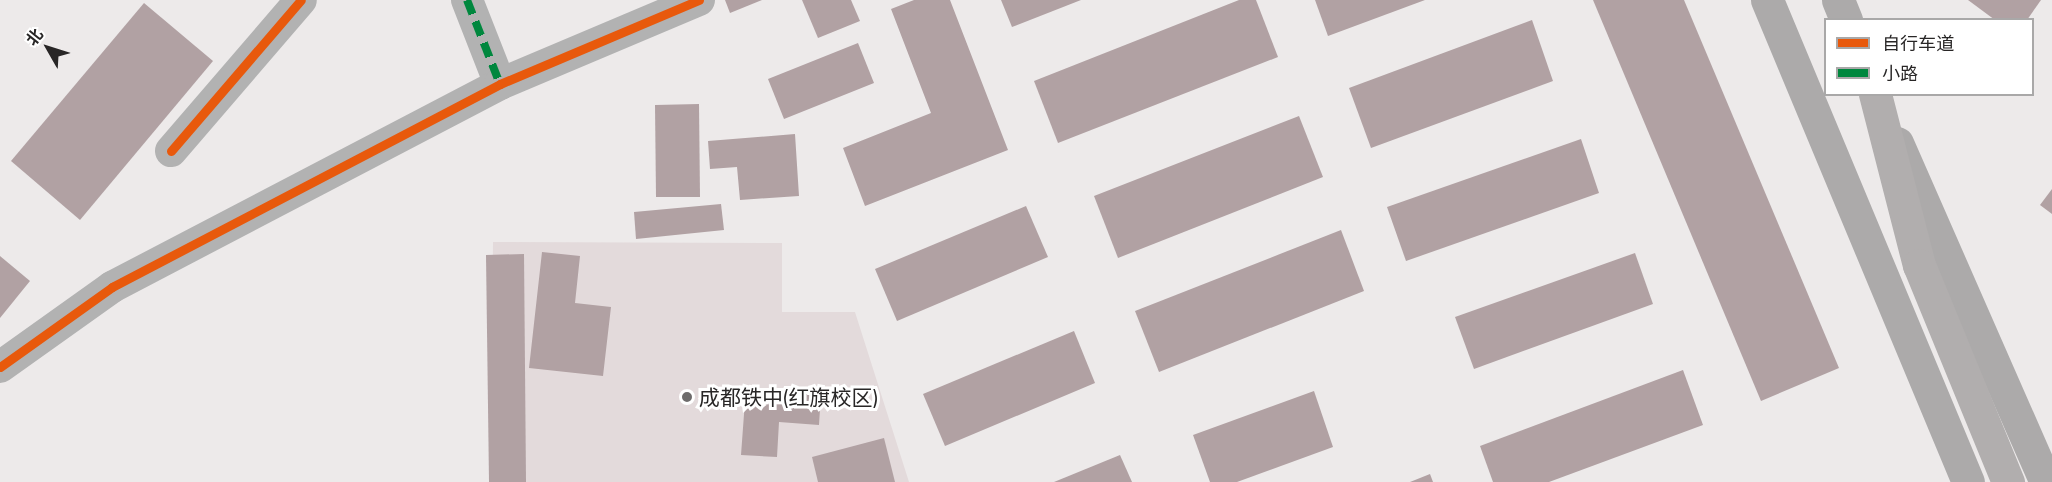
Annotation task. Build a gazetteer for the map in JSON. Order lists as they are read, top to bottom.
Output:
{
  "places": ["成都铁中(红旗校区)"],
  "legend": ["自行车道", "小路"],
  "north": "top left"
}
